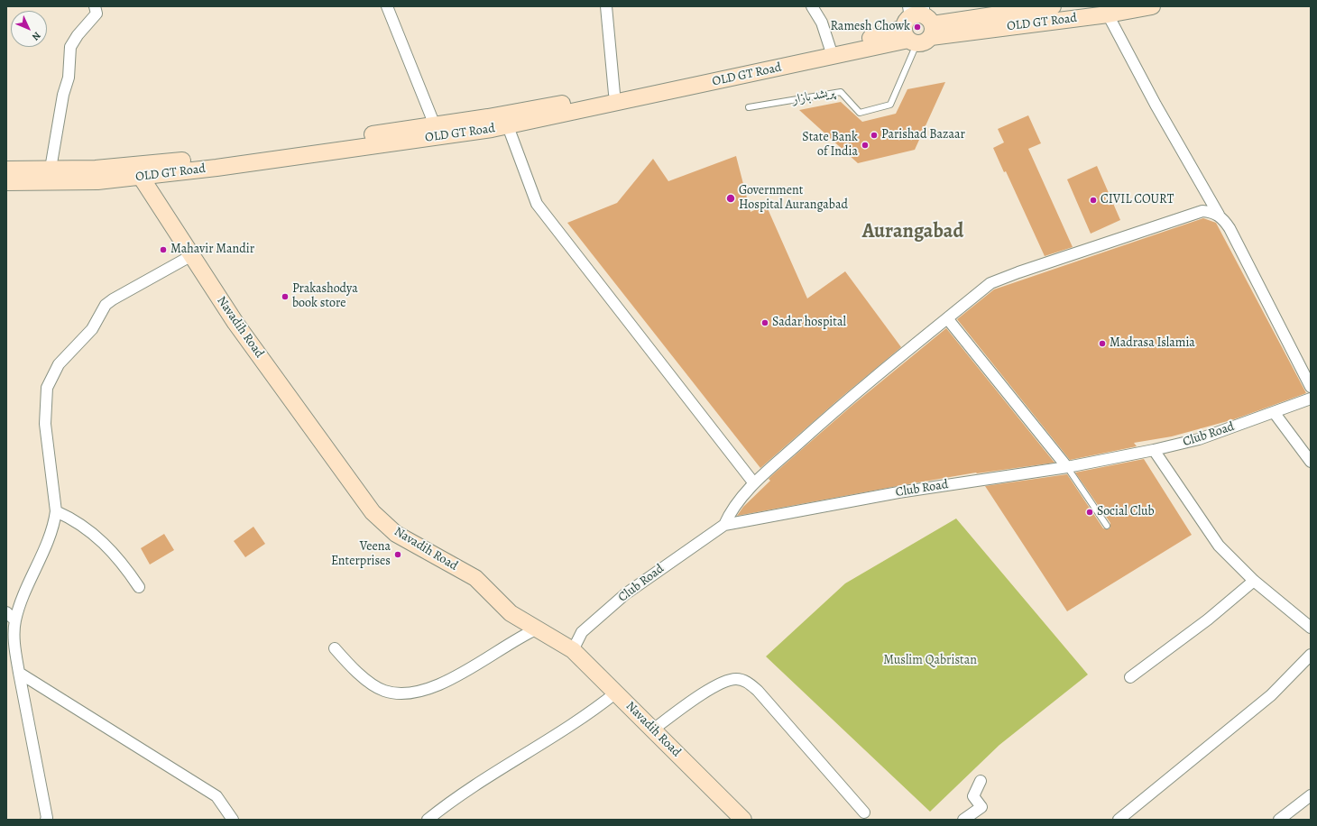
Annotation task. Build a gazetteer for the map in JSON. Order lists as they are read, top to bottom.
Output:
{
  "streets": {
    "main road": ["OLD GT Road", "Navadih Road"],
    "street": ["Club Road"],
    "lane": ["پریشد بازار"]
  },
  "crossings": [
    ["OLD GT Road", "پریشد بازار"],
    ["OLD GT Road", "Navadih Road"],
    ["Navadih Road", "Club Road"]
  ],
  "districts": ["Aurangabad"],
  "parks": ["Muslim Qabristan"],
  "places": [
    "Ramesh Chowk",
    "Parishad Bazaar",
    "State Bank of India",
    "Government Hospital Aurangabad",
    "CIVIL COURT",
    "Mahavir Mandir",
    "Prakashodya book store",
    "Sadar hospital",
    "Madrasa Islamia",
    "Social Club",
    "Veena Enterprises"
  ],
  "north": "bottom right"
}
